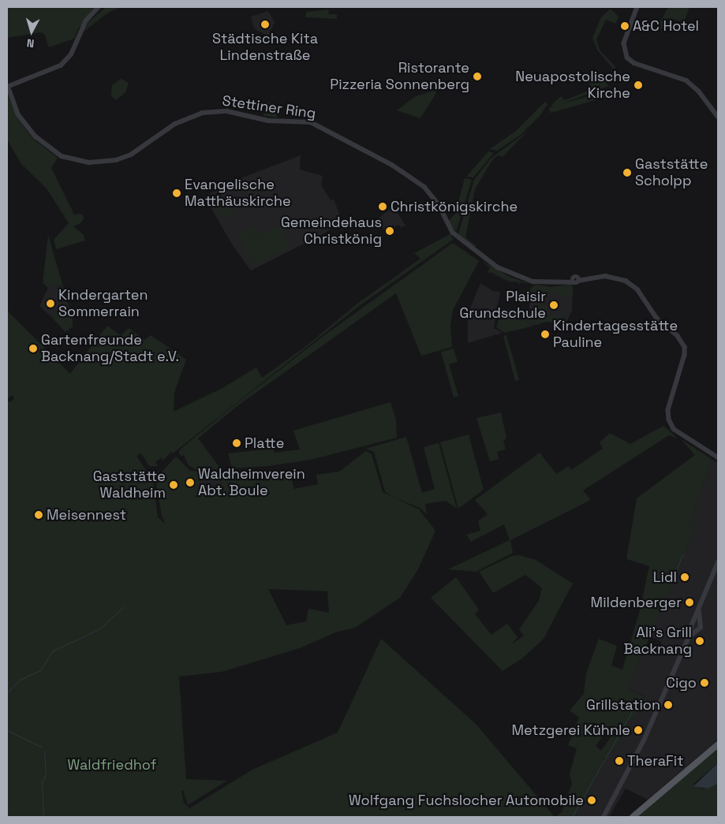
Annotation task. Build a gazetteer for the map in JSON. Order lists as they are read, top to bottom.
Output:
{
  "streets": {
    "street": ["Stettiner Ring"]
  },
  "parks": ["Waldfriedhof"],
  "places": [
    "Städtische Kita Lindenstraße",
    "A&C Hotel",
    "Ristorante Pizzeria Sonnenberg",
    "Neuapostolische Kirche",
    "Gaststätte Scholpp",
    "Evangelische Matthäuskirche",
    "Christkönigskirche",
    "Gemeindehaus Christkönig",
    "Kindergarten Sommerrain",
    "Plaisir Grundschule",
    "Kindertagesstätte Pauline",
    "Gartenfreunde Backnang/Stadt e.V.",
    "Platte",
    "Waldheimverein Abt. Boule",
    "Gaststätte Waldheim",
    "Meisennest",
    "Lidl",
    "Mildenberger",
    "Ali's Grill Backnang",
    "Cigo",
    "Grillstation",
    "Metzgerei Kühnle",
    "TheraFit",
    "Wolfgang Fuchslocher Automobile"
  ],
  "north": "bottom"
}
